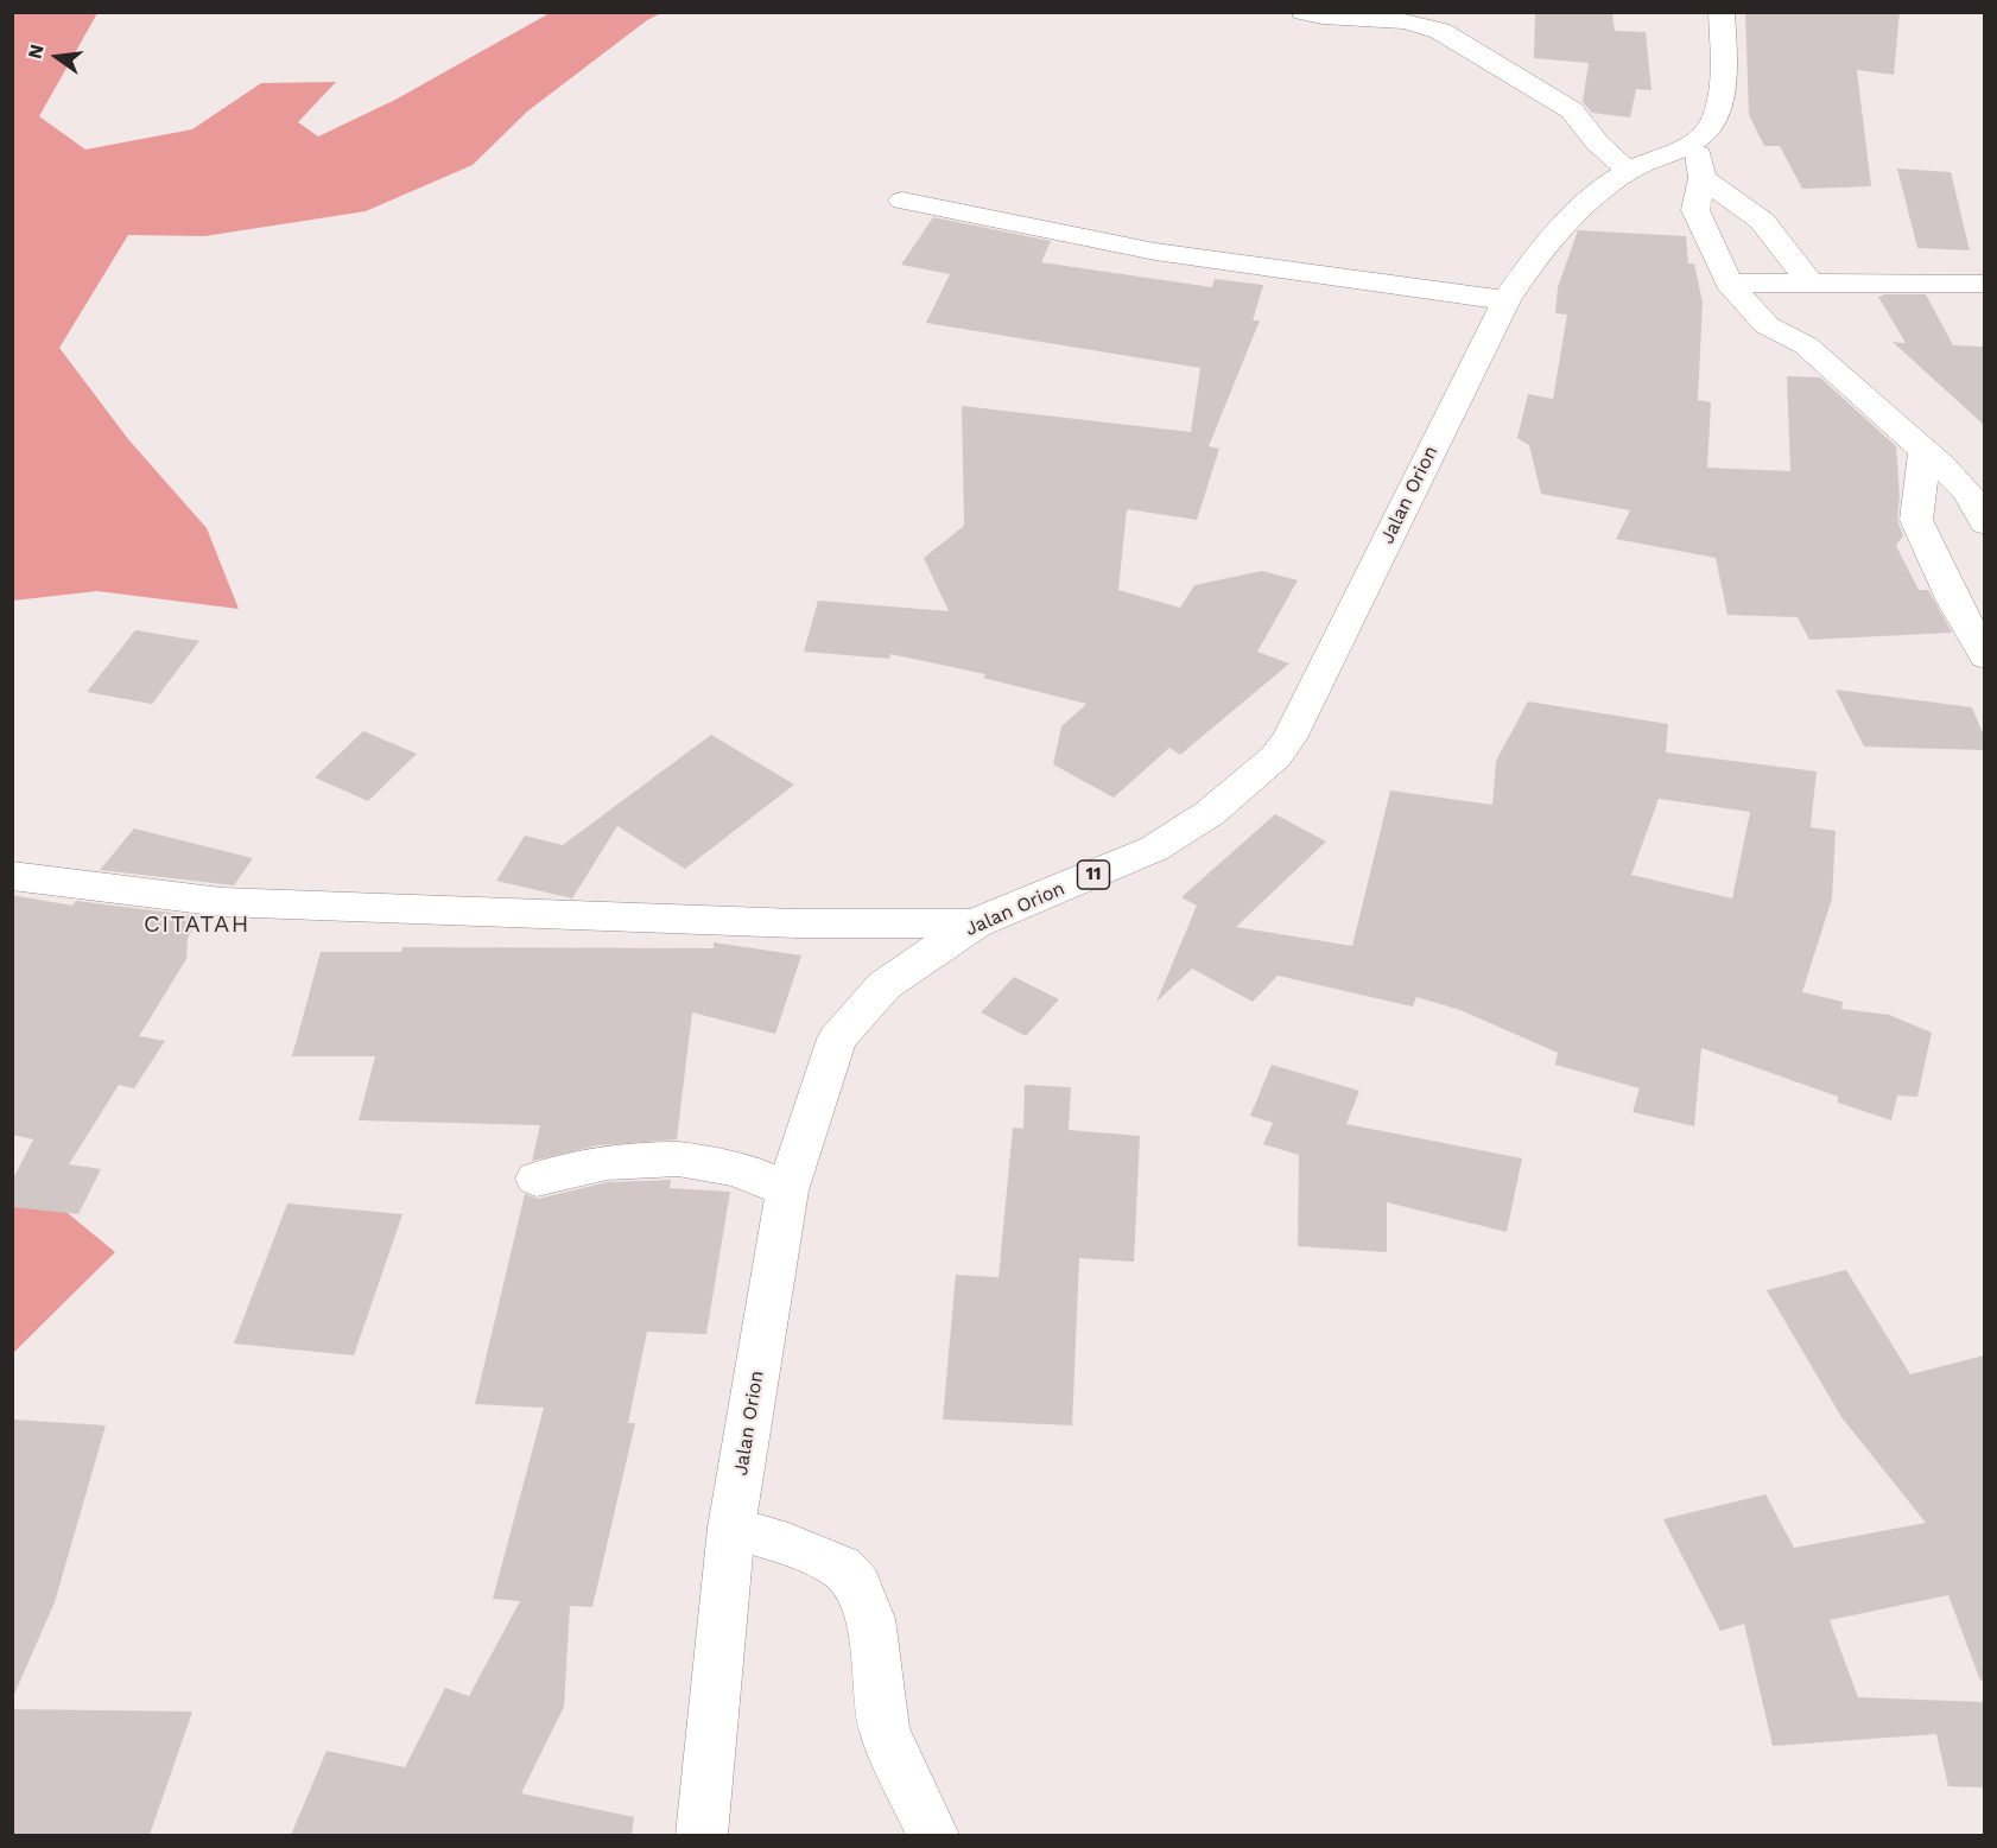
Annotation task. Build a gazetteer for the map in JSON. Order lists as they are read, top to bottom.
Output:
{
  "streets": {
    "main road": ["Jalan Orion", "11"]
  },
  "districts": ["CITATAH"],
  "north": "left"
}
